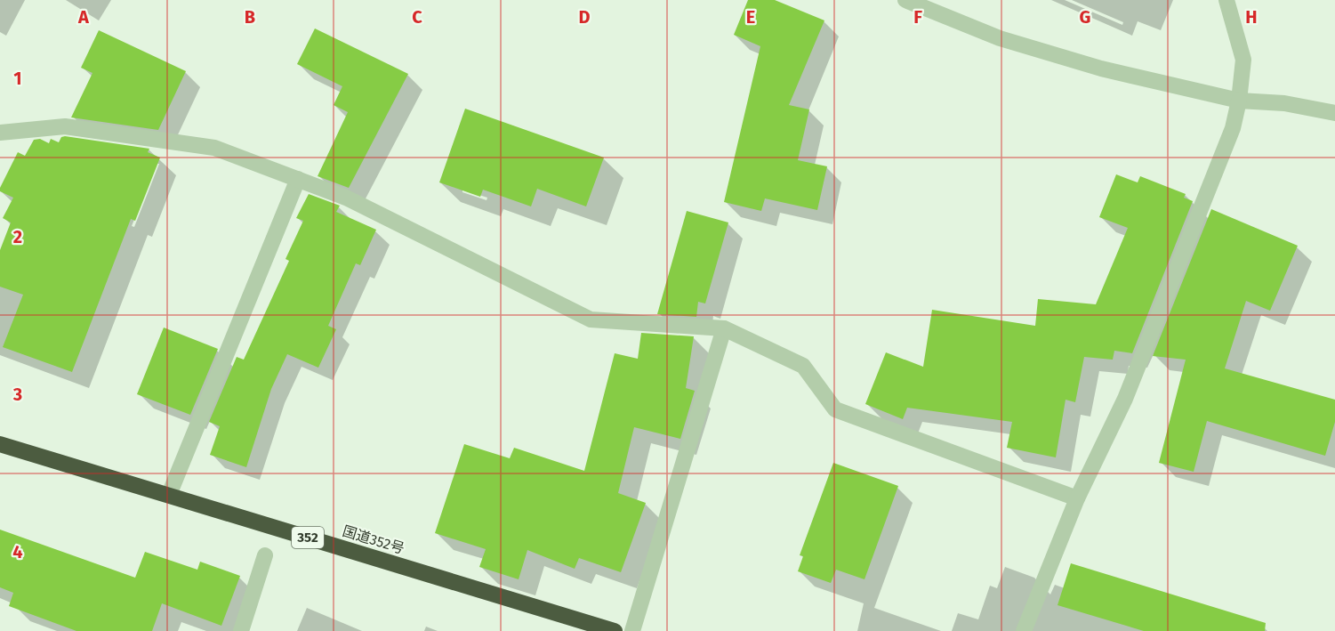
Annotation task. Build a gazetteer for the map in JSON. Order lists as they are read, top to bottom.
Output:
{
  "streets": {
    "highway": ["352", "国道352号"]
  },
  "grid": {
    "columns": [
      "A",
      "B",
      "C",
      "D",
      "E",
      "F",
      "G",
      "H"
    ],
    "rows": [
      "1",
      "2",
      "3",
      "4"
    ]
  }
}
